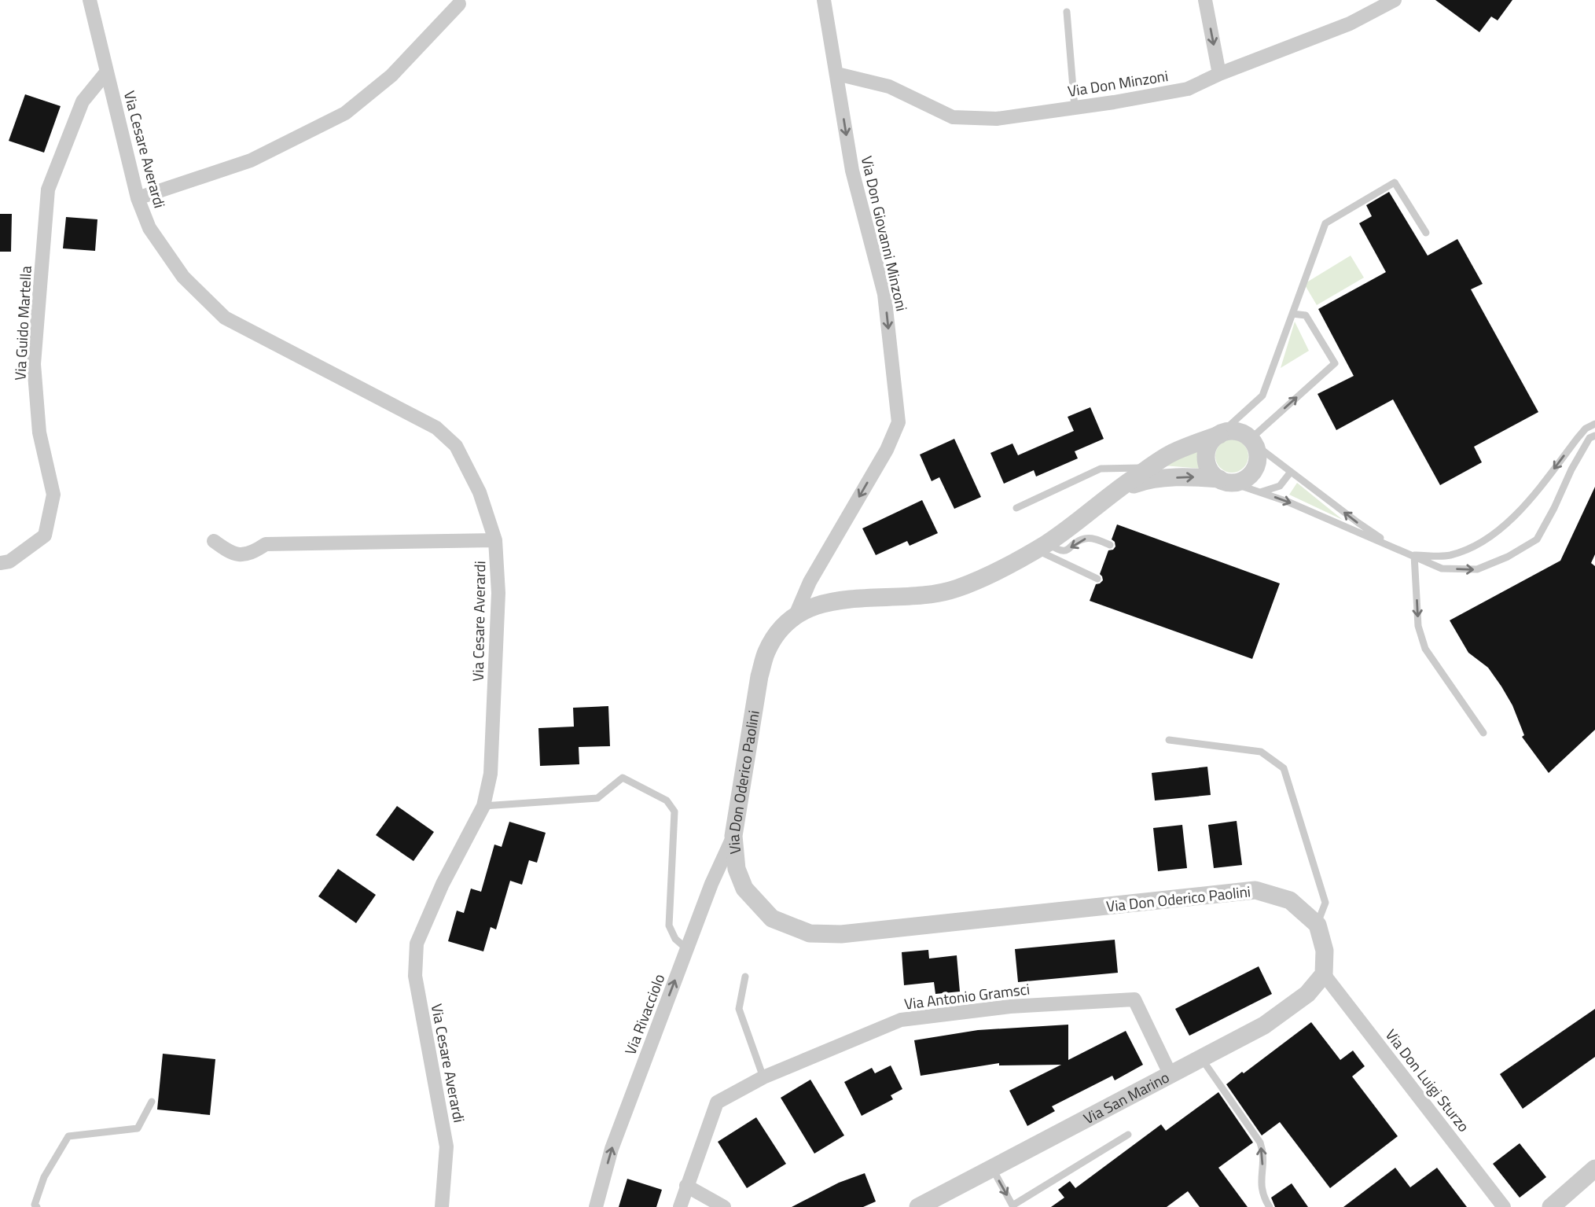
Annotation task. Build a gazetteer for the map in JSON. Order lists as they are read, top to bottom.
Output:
{
  "streets": {
    "street": [
      "Via Don Minzoni",
      "Via Cesare Averardi",
      "Via Don Giovanni Minzoni",
      "Via Guido Martella",
      "Via Don Oderico Paolini",
      "Via Antonio Gramsci",
      "Via Rivacciolo",
      "Via Don Luigi Sturzo",
      "Via San Marino"
    ]
  },
  "crossings": [
    ["Via Don Minzoni", "Via Don Giovanni Minzoni"],
    ["Via Cesare Averardi", "Via Guido Martella"],
    ["Via Don Giovanni Minzoni", "Via Don Oderico Paolini"],
    ["Via Don Oderico Paolini", "Via Rivacciolo"],
    ["Via Antonio Gramsci", "Via San Marino"],
    ["Via Don Luigi Sturzo", "Via San Marino"]
  ],
  "one_way": ["Via Don Giovanni Minzoni", "Via Rivacciolo"]
}
